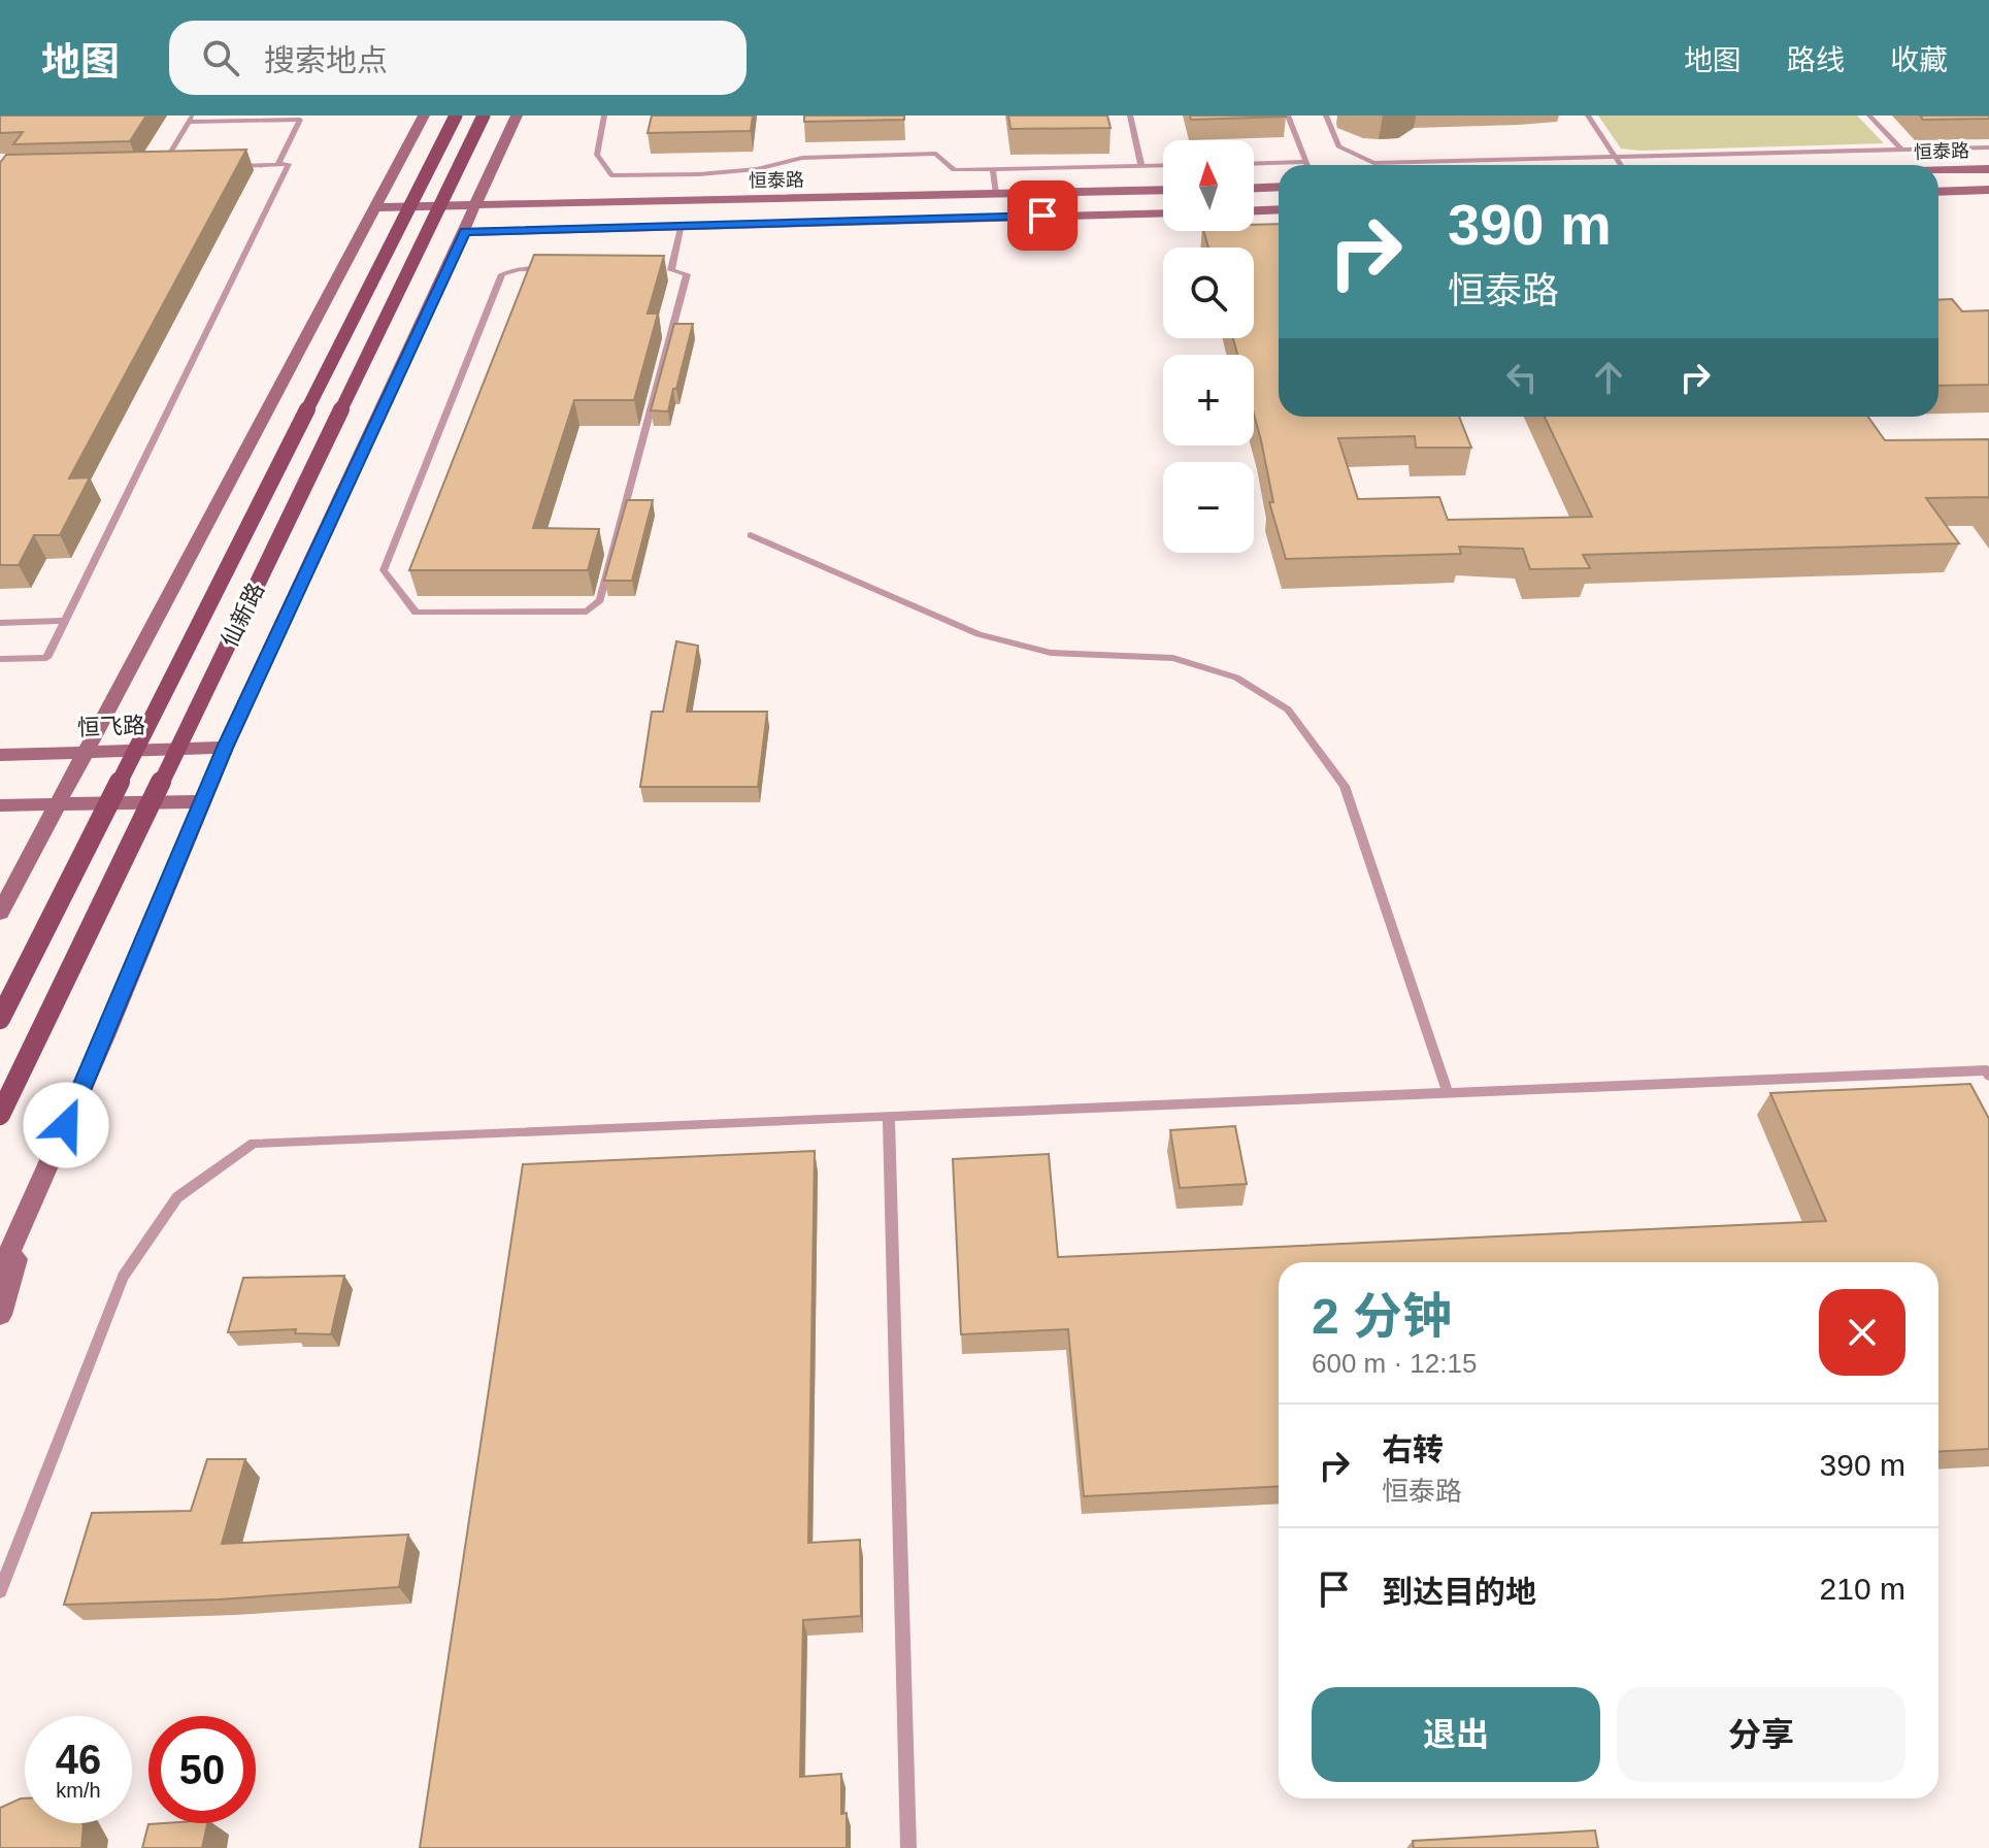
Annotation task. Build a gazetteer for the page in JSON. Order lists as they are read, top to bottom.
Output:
{
  "streets": {
    "main road": ["恒泰路", "仙新路", "恒飞路"]
  },
  "crossings": [
    ["恒泰路", "仙新路"],
    ["仙新路", "恒飞路"]
  ],
  "north": "top",
  "page": {
    "header": "地图",
    "search": "搜索地点",
    "nav": ["地图", "路线", "收藏"],
    "map_buttons": ["+", "−"],
    "turn": ["390 m", "恒泰路"],
    "heading": ["2 分钟", "600 m · 12:15"],
    "list": [
      {
        "name": "右转",
        "note": "恒泰路",
        "value": "390 m"
      },
      {
        "name": "到达目的地",
        "value": "210 m"
      }
    ],
    "buttons": ["退出", "分享"],
    "speed": "46 km/h",
    "limit": "50"
  }
}
